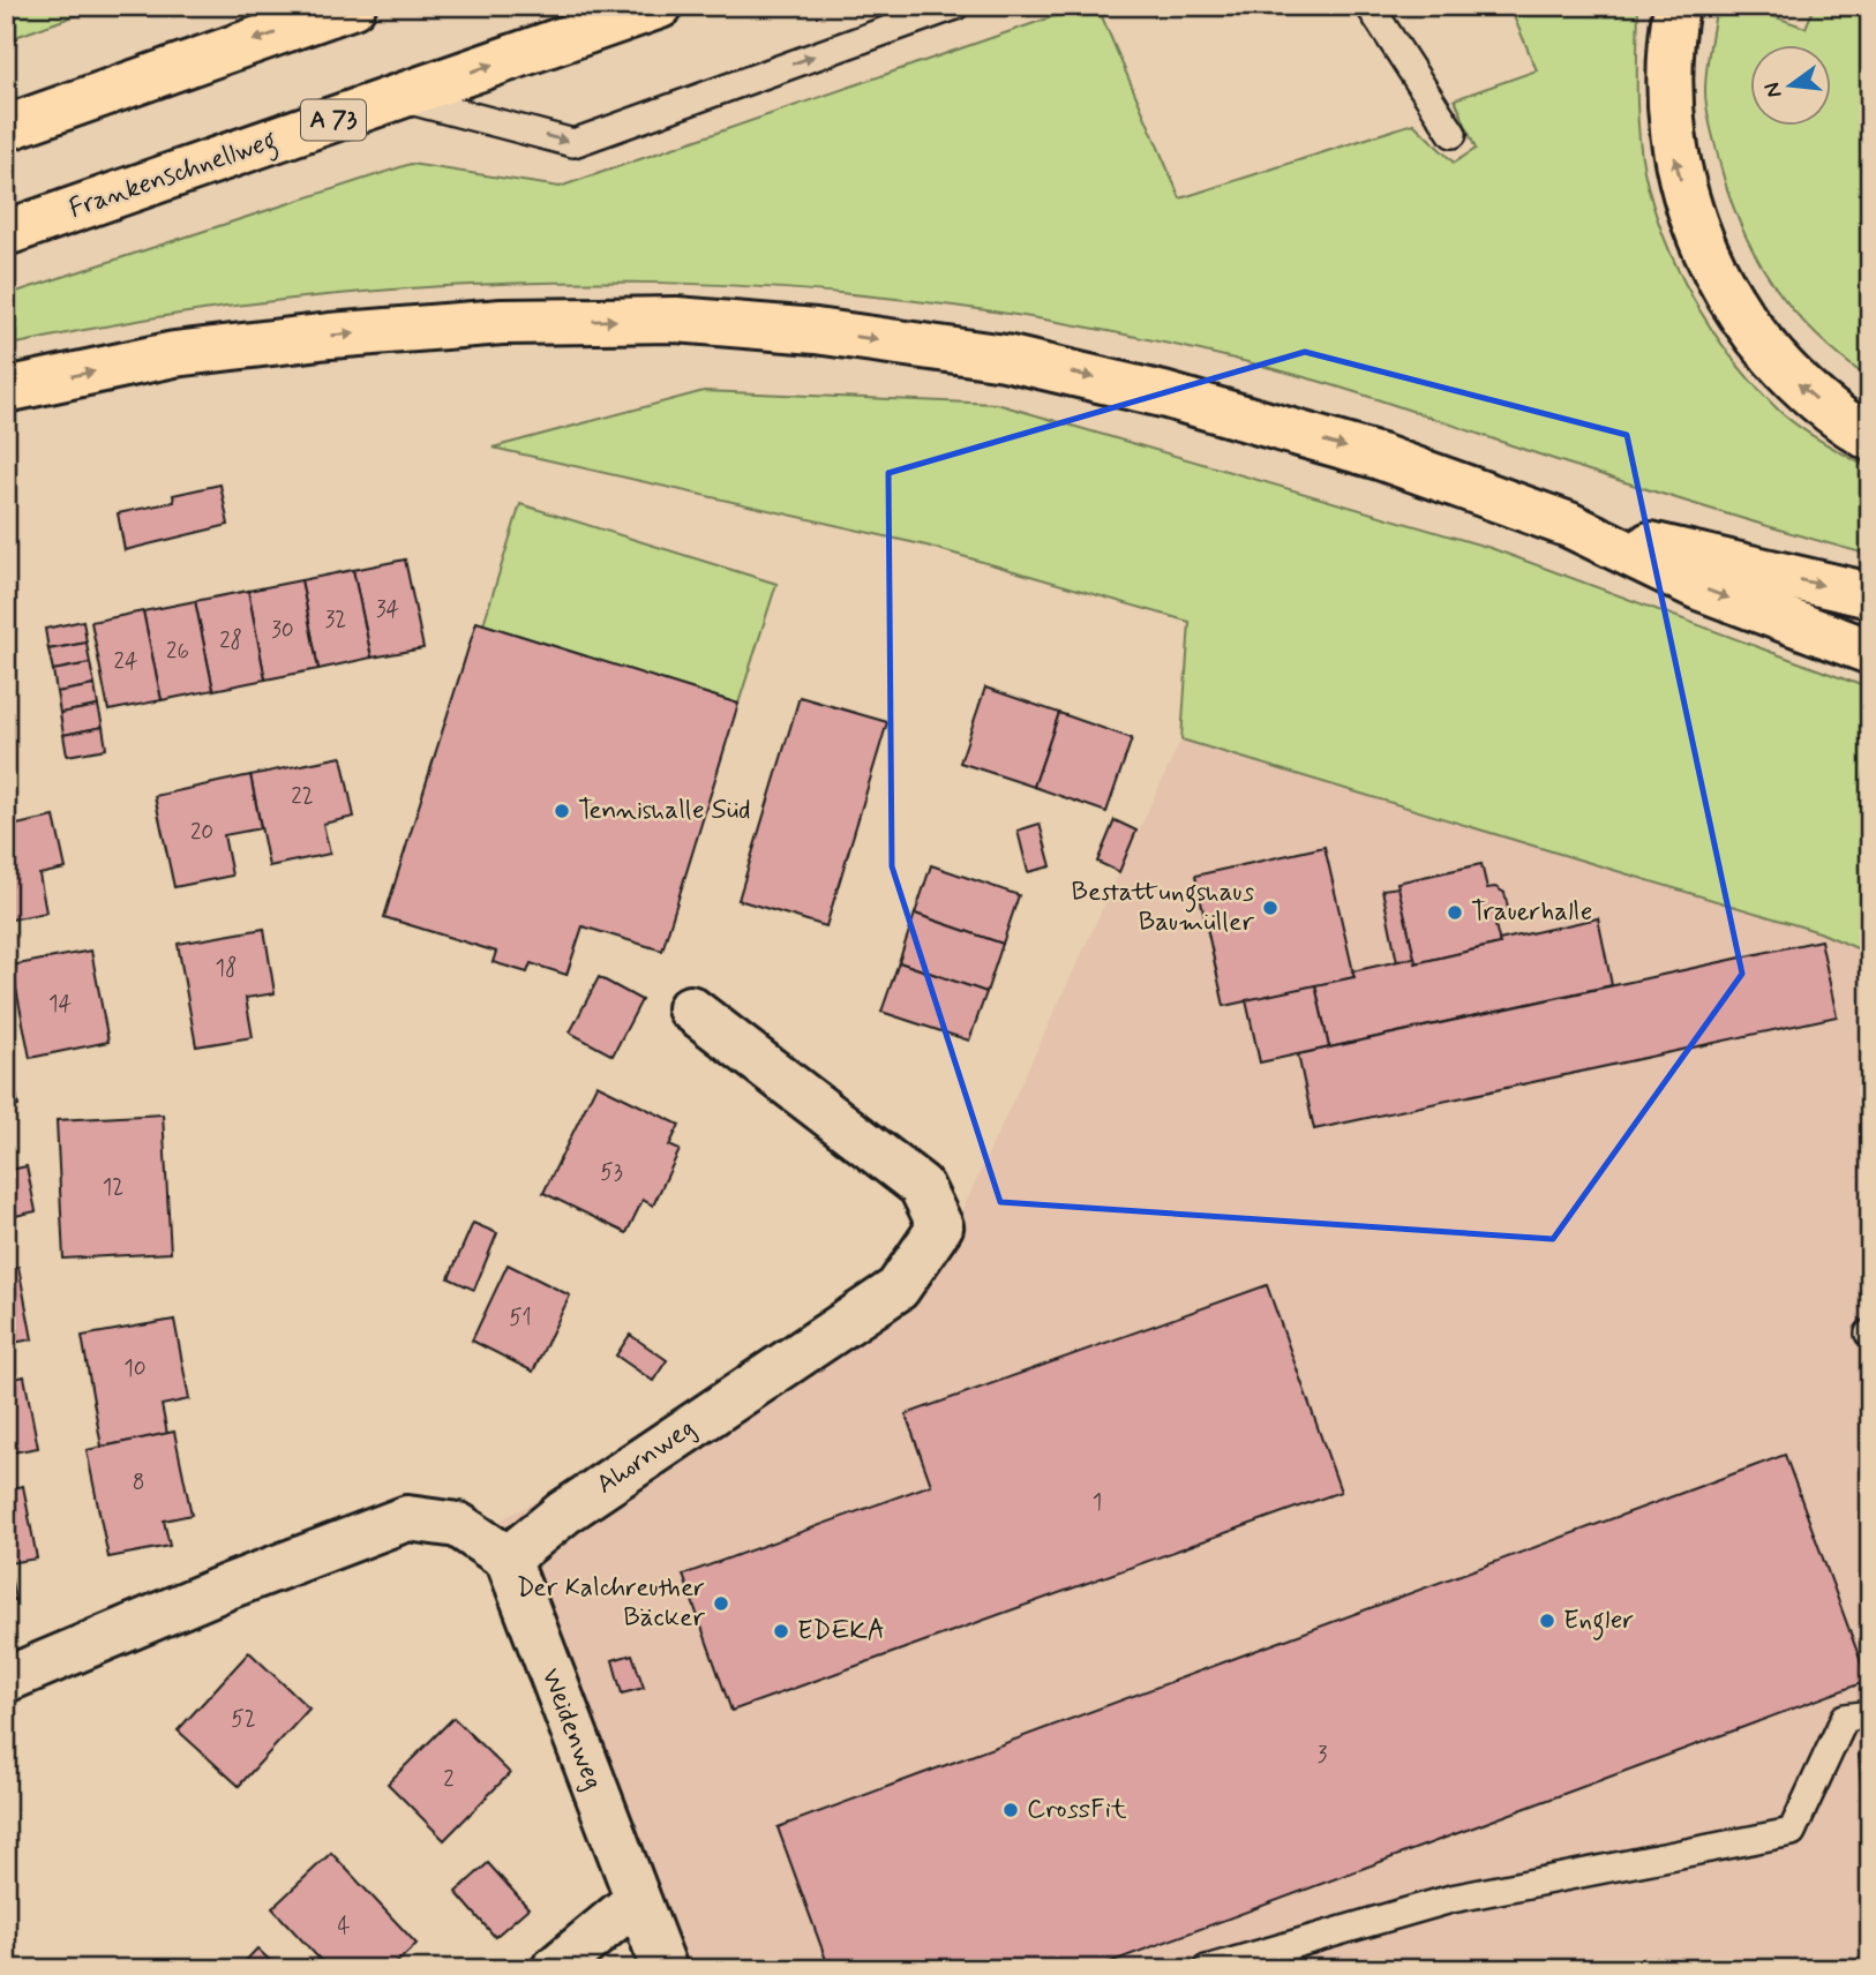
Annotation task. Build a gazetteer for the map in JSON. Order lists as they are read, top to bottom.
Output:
{
  "streets": {
    "highway": ["A 73", "Frankenschnellweg"],
    "street": ["Ahornweg", "Weidenweg"]
  },
  "crossings": [
    ["Ahornweg", "Weidenweg"]
  ],
  "one_way": ["Frankenschnellweg"],
  "places": [
    "Tennishalle Süd",
    "Bestattungshaus Baumüller",
    "Trauerhalle",
    "Der Kalchreuther Bäcker",
    "Engler",
    "EDEKA",
    "CrossFit"
  ],
  "house_numbers": [
    "34",
    "32",
    "30",
    "28",
    "26",
    "24",
    "22",
    "20",
    "18",
    "14",
    "53",
    "12",
    "51",
    "10",
    "8",
    "1",
    "52",
    "3",
    "2",
    "4"
  ],
  "north": "left"
}
